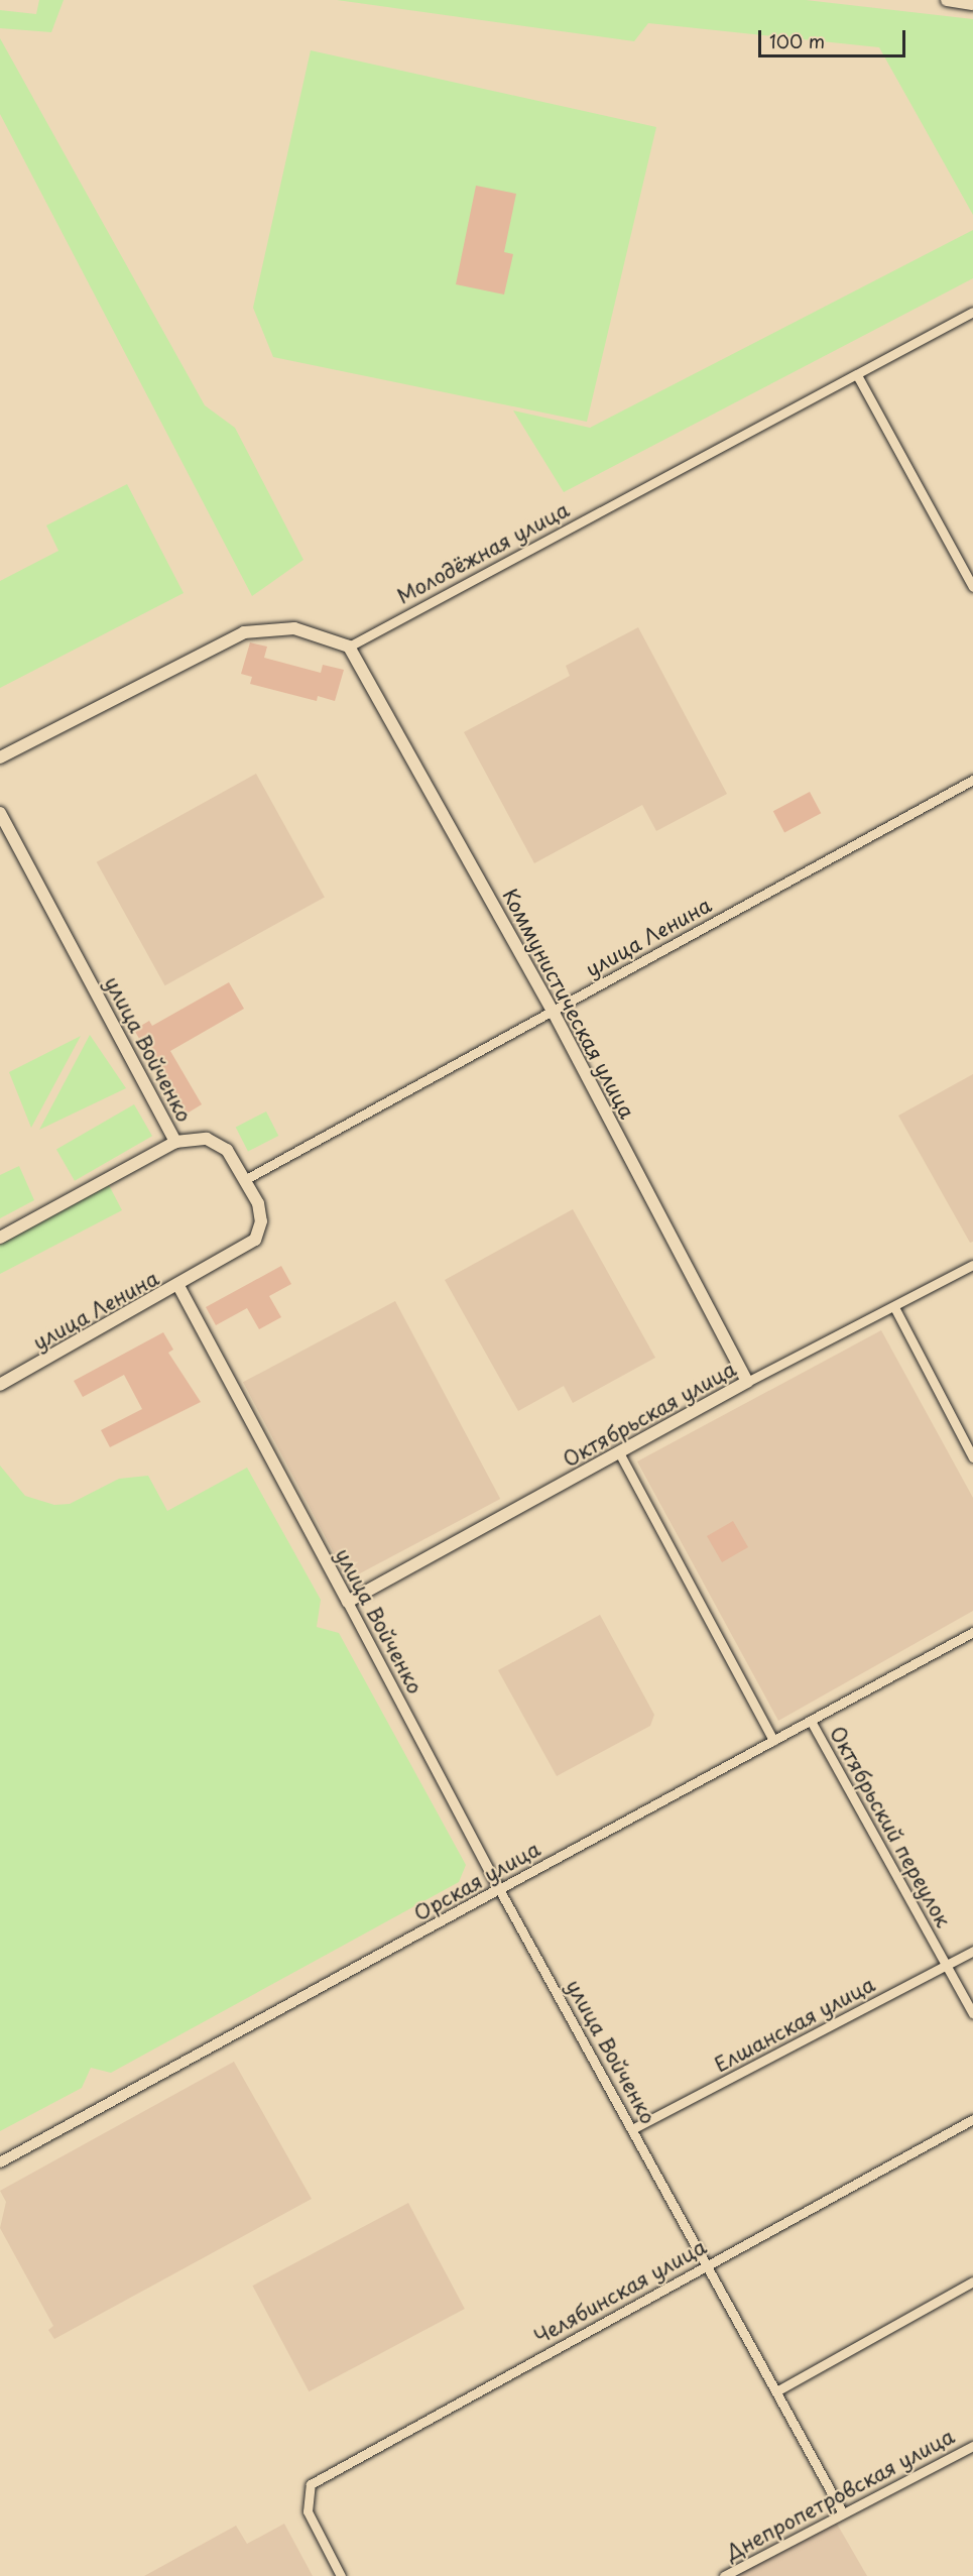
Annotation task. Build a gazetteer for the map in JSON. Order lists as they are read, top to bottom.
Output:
{
  "streets": {
    "main road": [
      "улица Ленина",
      "Коммунистическая улица",
      "улица Войченко",
      "Октябрьская улица"
    ],
    "street": [
      "Молодёжная улица",
      "Октябрьский переулок",
      "Орская улица",
      "Елшанская улица",
      "Челябинская улица",
      "Днепропетровская улица"
    ]
  },
  "crossings": [
    ["Молодёжная улица", "Коммунистическая улица"],
    ["улица Ленина", "Коммунистическая улица"],
    ["улица Ленина", "улица Войченко"],
    ["Коммунистическая улица", "Октябрьская улица"],
    ["улица Войченко", "Октябрьская улица"],
    ["улица Войченко", "Орская улица"],
    ["улица Войченко", "Елшанская улица"],
    ["улица Войченко", "Челябинская улица"],
    ["улица Войченко", "Днепропетровская улица"],
    ["Октябрьский переулок", "Орская улица"],
    ["Октябрьский переулок", "Елшанская улица"]
  ],
  "scale_bar": "100 m"
}
